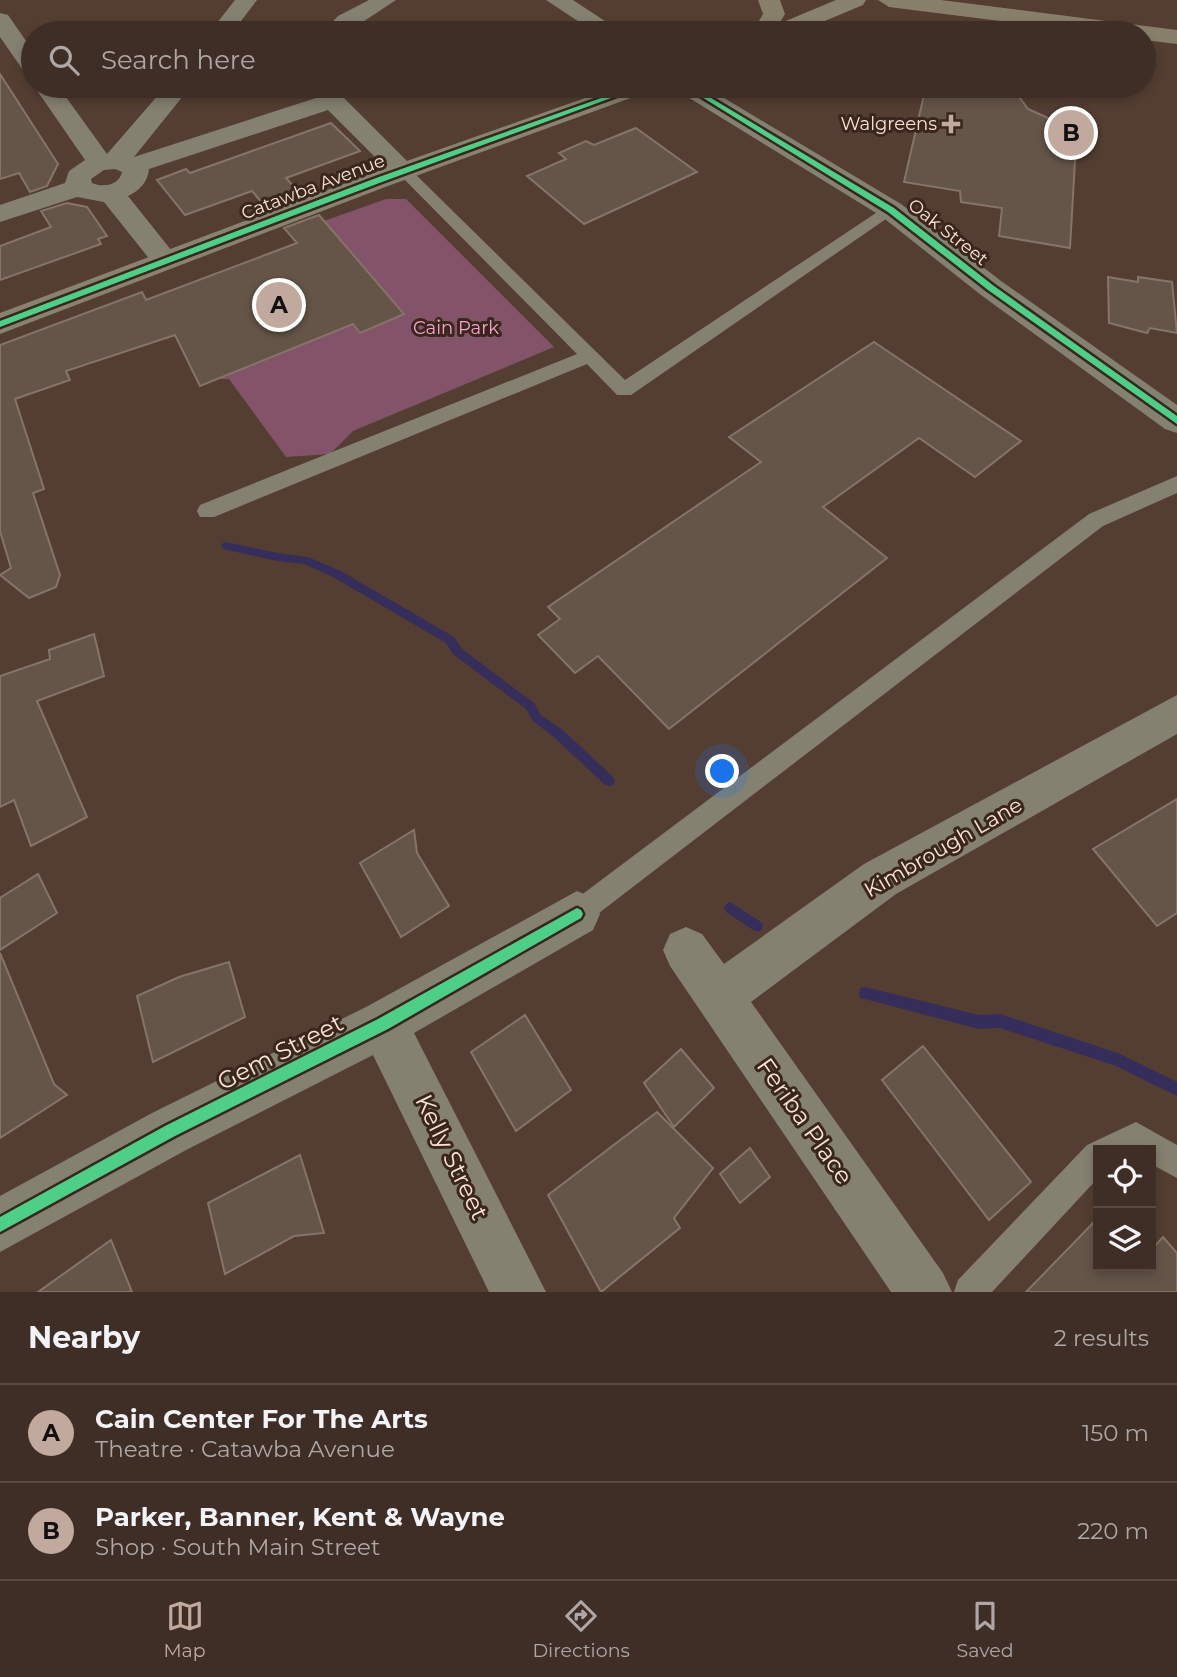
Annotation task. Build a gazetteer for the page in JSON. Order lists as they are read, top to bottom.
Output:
{
  "streets": {
    "main road": ["Catawba Avenue"],
    "street": [
      "Oak Street",
      "Kimbrough Lane",
      "Gem Street",
      "Feriba Place",
      "Kelly Street"
    ]
  },
  "crossings": [
    ["Kimbrough Lane", "Feriba Place"],
    ["Gem Street", "Kelly Street"]
  ],
  "parks": ["Cain Park"],
  "places": {
    "health": ["Walgreens"]
  },
  "page": {
    "search": "Search here",
    "pins": ["B", "A"],
    "heading": ["Nearby", "2 results"],
    "list": [
      {
        "mark": "A",
        "name": "Cain Center For The Arts",
        "note": "Theatre · Catawba Avenue",
        "value": "150 m"
      },
      {
        "mark": "B",
        "name": "Parker, Banner, Kent & Wayne",
        "note": "Shop · South Main Street",
        "value": "220 m"
      }
    ],
    "nav": ["Map", "Directions", "Saved"]
  }
}
